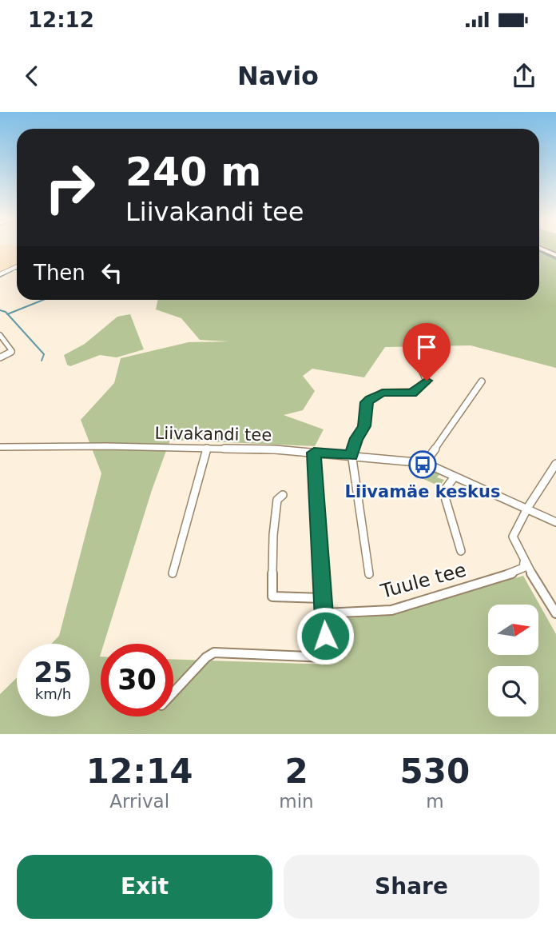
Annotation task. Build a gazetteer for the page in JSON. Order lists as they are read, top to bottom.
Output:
{
  "streets": {
    "street": ["Liivakandi tee", "Tuule tee"]
  },
  "places": {
    "bus stop": ["Liivamäe keskus"]
  },
  "north": "right",
  "page": {
    "status": "12:12",
    "header": "Navio",
    "turn": ["240 m", "Liivakandi tee"],
    "then": "Then",
    "speed": "25 km/h",
    "limit": "30",
    "eta": [
      "12:14",
      "Arrival",
      "2",
      "min",
      "530",
      "m"
    ],
    "buttons": ["Exit", "Share"]
  }
}
